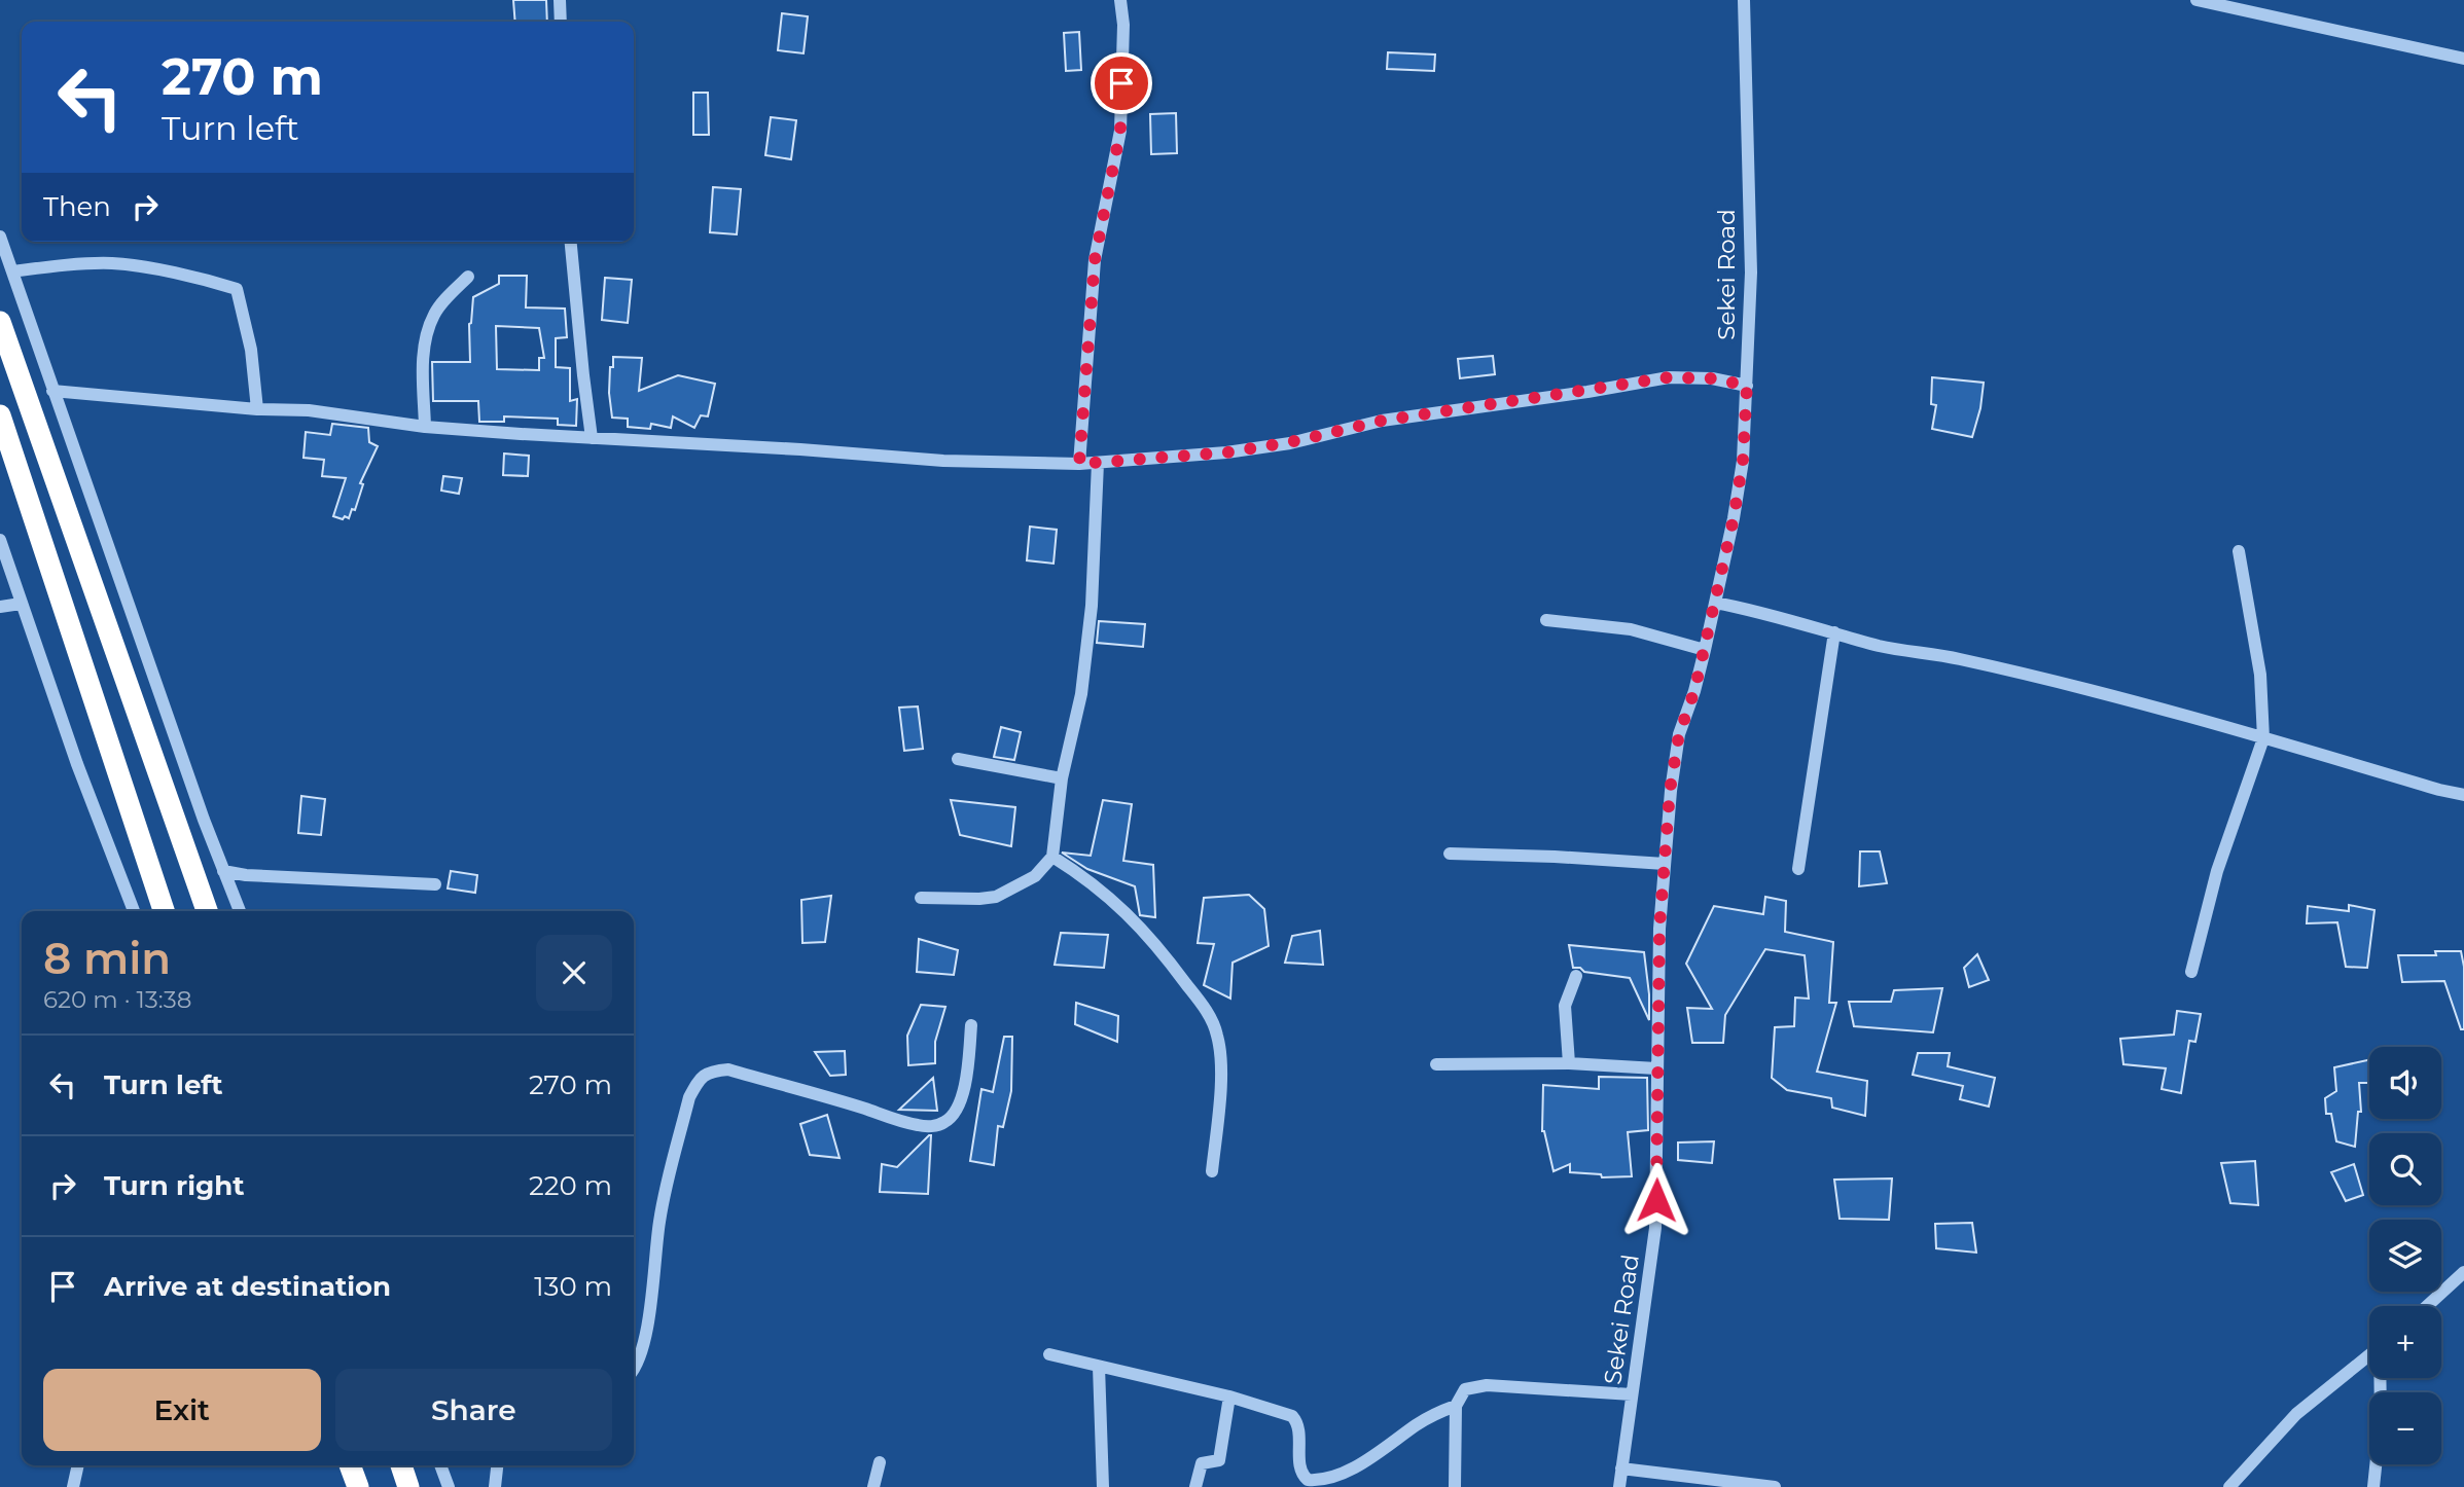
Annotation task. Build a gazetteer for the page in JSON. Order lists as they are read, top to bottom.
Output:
{
  "streets": {
    "street": ["Sekei Road"]
  },
  "page": {
    "turn": ["270 m", "Turn left"],
    "then": "Then",
    "heading": ["8 min", "620 m · 13:38"],
    "list": [
      {
        "name": "Turn left",
        "value": "270 m"
      },
      {
        "name": "Turn right",
        "value": "220 m"
      },
      {
        "name": "Arrive at destination",
        "value": "130 m"
      }
    ],
    "map_buttons": ["+", "−"],
    "buttons": ["Exit", "Share"]
  }
}
